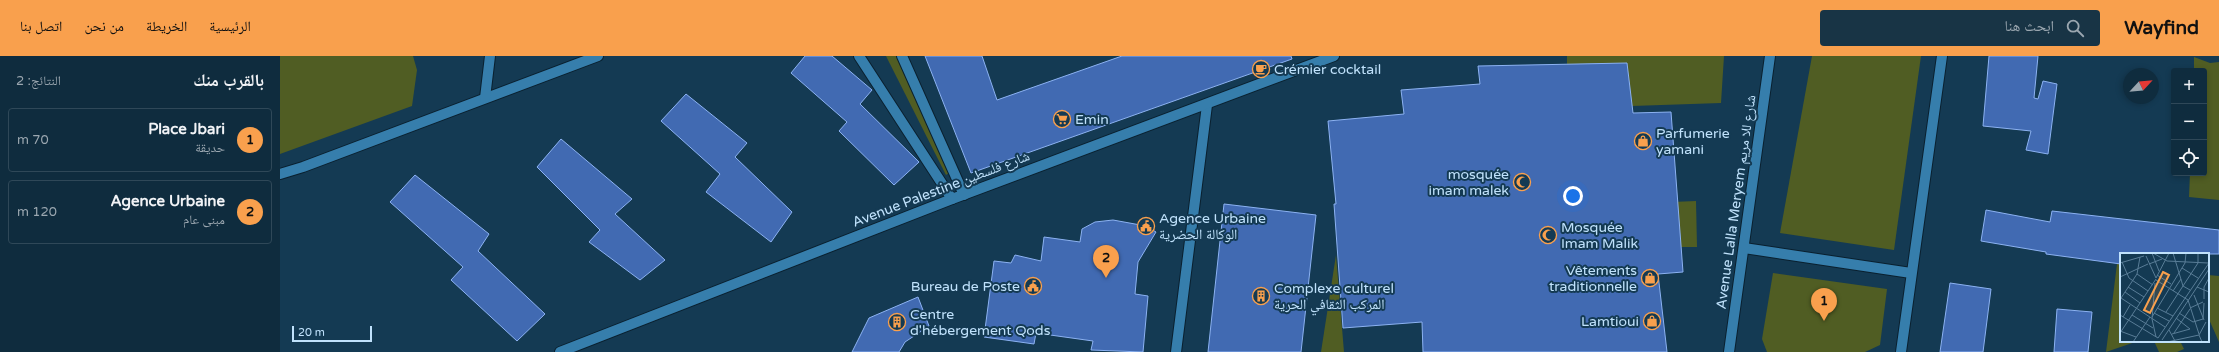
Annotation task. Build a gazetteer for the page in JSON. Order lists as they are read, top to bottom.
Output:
{
  "streets": {
    "street": ["Avenue Palestine شارع فلسطين", "Avenue Lalla Meryem شارع للا مريم"]
  },
  "places": {
    "cafe": ["Crémier cocktail"],
    "supermarket": ["Emin"],
    "shop": ["Parfumerie yamani", "Vêtements traditionnelle", "Lamtioui"],
    "mosque": ["mosquée imam malek", "Mosquée Imam Malik"],
    "public building": ["Agence Urbaine الوكالة الحضرية", "Bureau de Poste"],
    "building": ["Complexe culturel المركب الثقافي الحرية", "Centre d'hébergement Qods"]
  },
  "scale_bar": "20 m",
  "north": "top right",
  "page": {
    "header": "Wayfind",
    "search": "ابحث هنا",
    "nav": [
      "الرئيسية",
      "الخريطة",
      "من نحن",
      "اتصل بنا"
    ],
    "heading": ["بالقرب منك", "النتائج: 2"],
    "map_buttons": ["+", "−"],
    "list": [
      {
        "mark": "1",
        "name": "Place Jbari",
        "note": "حديقة",
        "value": "70 m"
      },
      {
        "mark": "2",
        "name": "Agence Urbaine",
        "note": "مبنى عام",
        "value": "120 m"
      }
    ],
    "pins": ["2", "1"],
    "scale": "20 m"
  }
}
